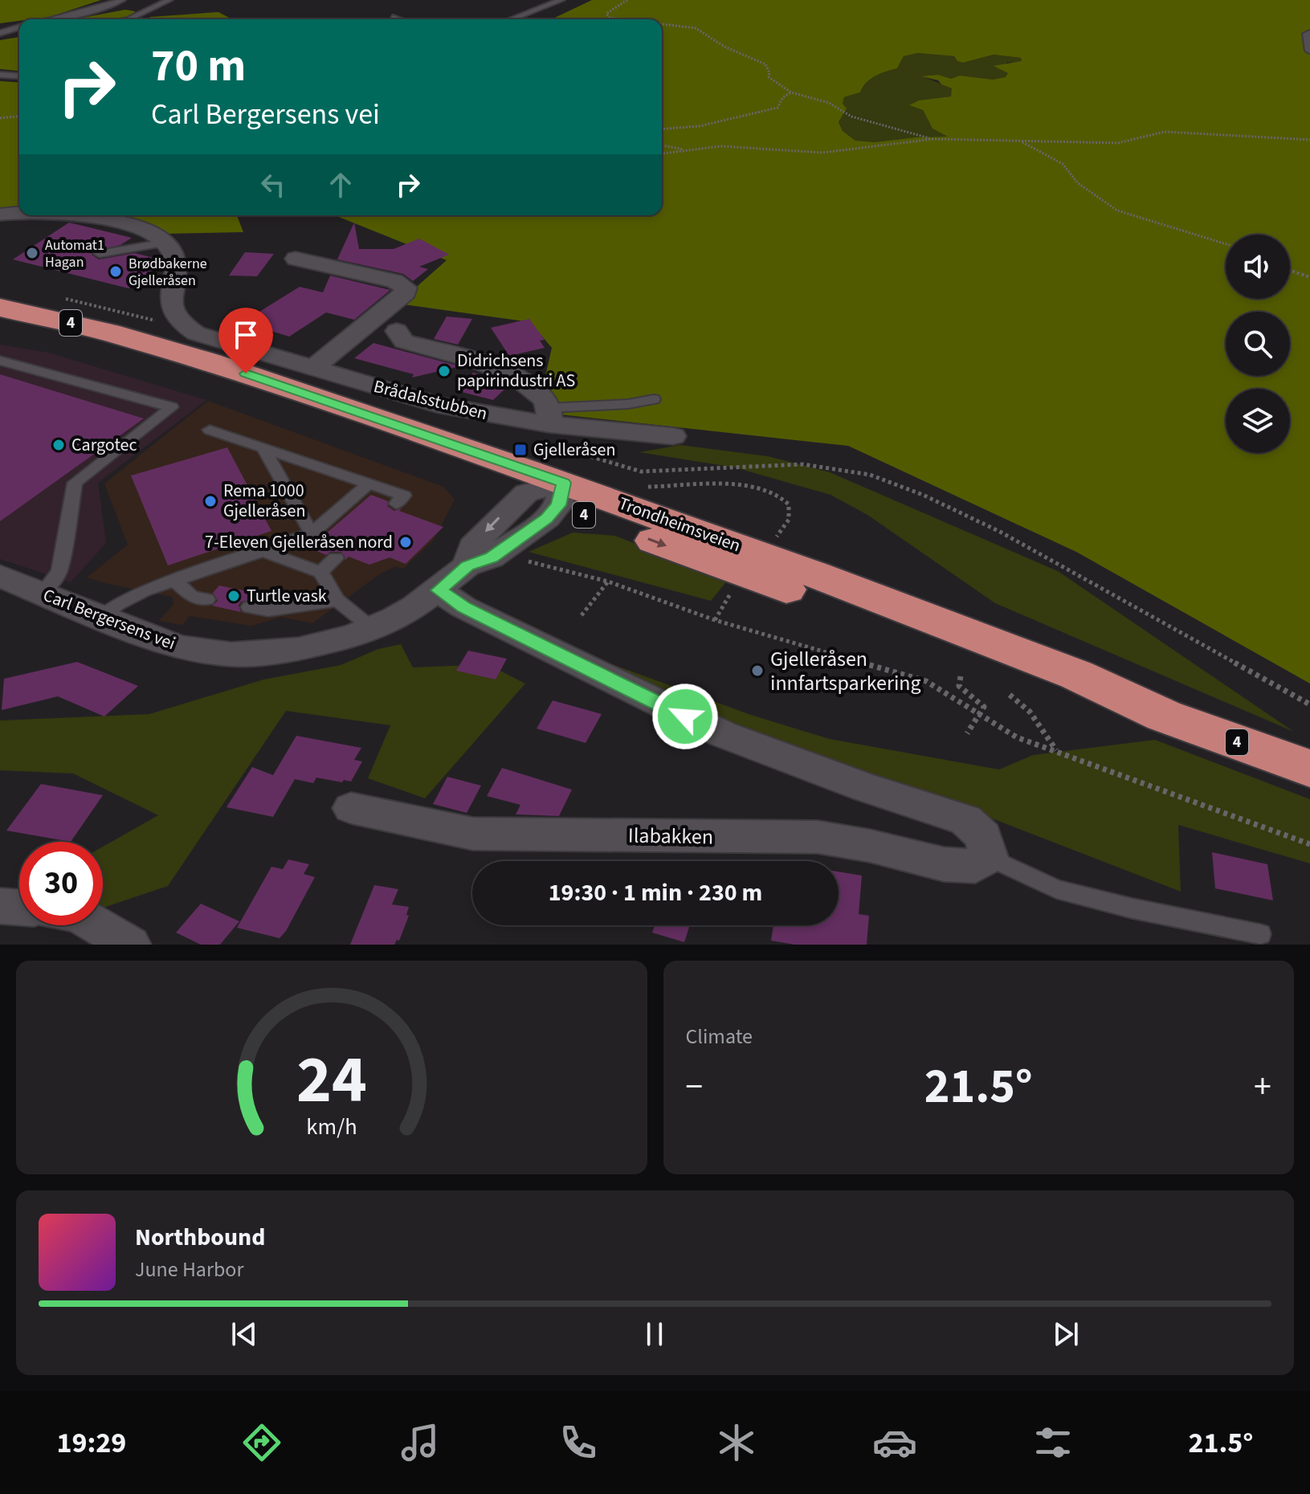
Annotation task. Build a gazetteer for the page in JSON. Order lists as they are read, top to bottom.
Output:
{
  "streets": {
    "highway": ["4", "Trondheimsveien"],
    "street": ["Brådalsstubben", "Carl Bergersens vei", "Ilabakken"]
  },
  "crossings": [
    ["Trondheimsveien", "Carl Bergersens vei"]
  ],
  "places": {
    "other": [
      "Automat1 Hagan",
      "Brødbakerne Gjelleråsen",
      "Didrichsens papirindustri AS",
      "Cargotec",
      "Rema 1000 Gjelleråsen",
      "7-Eleven Gjelleråsen nord",
      "Turtle vask",
      "Gjelleråsen innfartsparkering"
    ],
    "transit": ["Gjelleråsen"]
  },
  "page": {
    "turn": ["70 m", "Carl Bergersens vei"],
    "limit": "30",
    "trip": "19:30 · 1 min · 230 m",
    "tile": "Climate",
    "heat": ["−", "21.5°", "+"],
    "song": ["Northbound", "June Harbor"],
    "tabs": ["19:29", "21.5°"],
    "gauge": ["24", "km/h"]
  }
}
